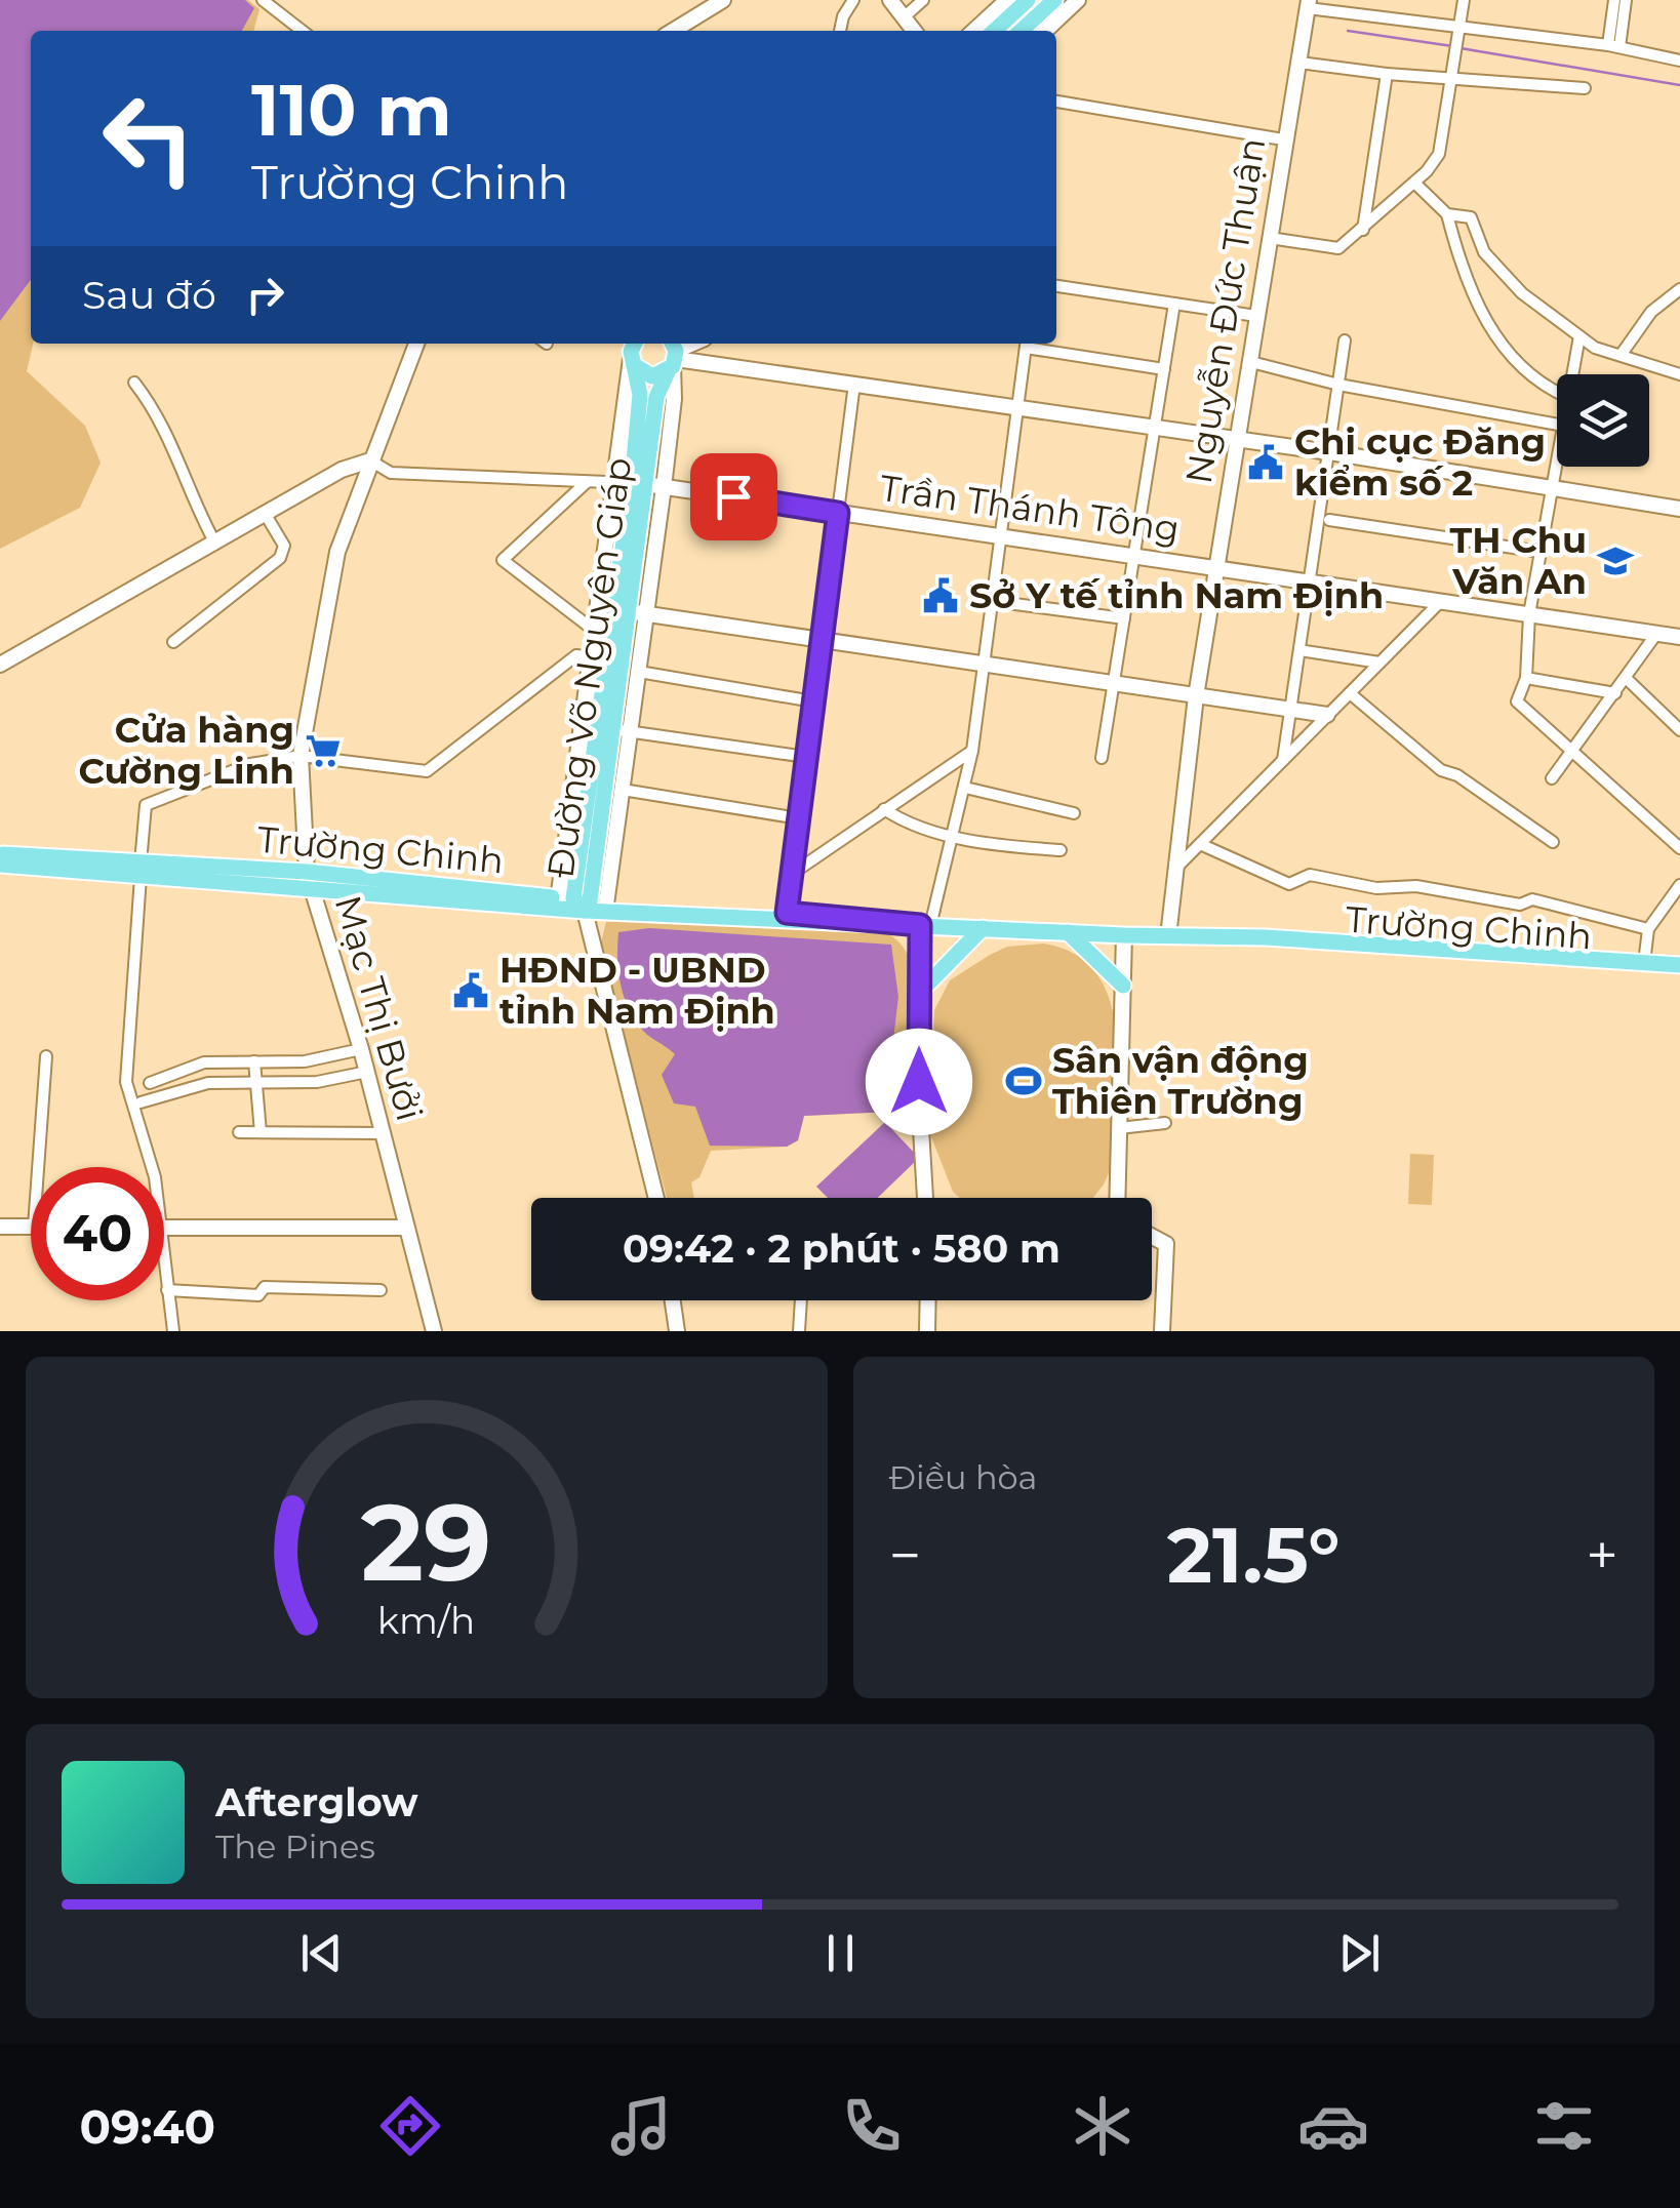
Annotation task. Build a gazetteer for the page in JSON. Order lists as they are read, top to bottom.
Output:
{
  "streets": {
    "main road": ["Đường Võ Nguyên Giáp", "Trường Chinh"],
    "street": ["Nguyễn Đức Thuận", "Trần Thánh Tông", "Mạc Thị Bưởi"]
  },
  "crossings": [
    ["Nguyễn Đức Thuận", "Trần Thánh Tông"],
    ["Nguyễn Đức Thuận", "Trường Chinh"],
    ["Trần Thánh Tông", "Đường Võ Nguyên Giáp"],
    ["Trần Thánh Tông", "Mạc Thị Bưởi"],
    ["Đường Võ Nguyên Giáp", "Trường Chinh"],
    ["Trường Chinh", "Mạc Thị Bưởi"]
  ],
  "places": {
    "public building": ["Chi cục Đăng kiểm số 2", "Sở Y tế tỉnh Nam Định", "HĐND - UBND tỉnh Nam Định"],
    "school or university": ["TH Chu Văn An"],
    "supermarket": ["Cửa hàng Cường Linh"],
    "sports": ["Sân vận động Thiên Trường"]
  },
  "page": {
    "turn": ["110 m", "Trường Chinh"],
    "then": "Sau đó",
    "limit": "40",
    "trip": "09:42 · 2 phút · 580 m",
    "tile": "Điều hòa",
    "heat": ["−", "21.5°", "+"],
    "song": ["Afterglow", "The Pines"],
    "tabs": "09:40",
    "gauge": ["29", "km/h"]
  }
}
